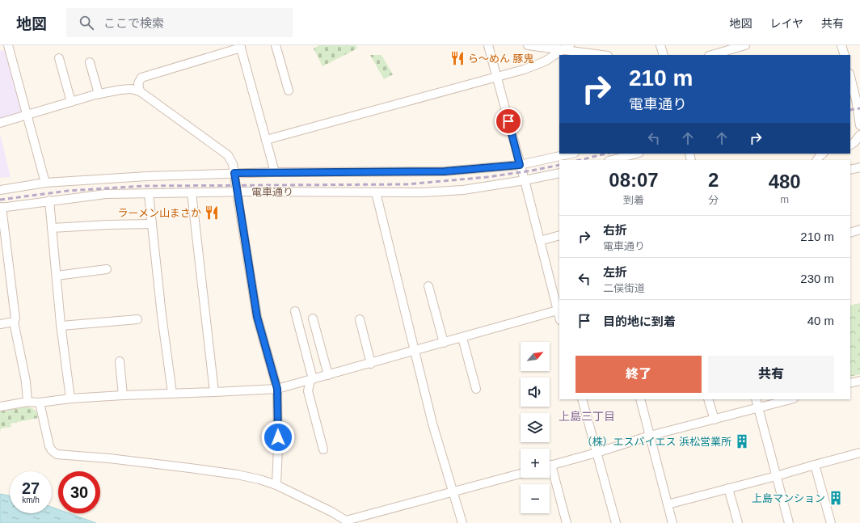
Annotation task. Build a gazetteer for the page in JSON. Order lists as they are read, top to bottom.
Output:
{
  "streets": {
    "street": ["電車通り"]
  },
  "districts": ["上島三丁目"],
  "places": {
    "restaurant": ["ら～めん 豚鬼", "ラーメン山まさか"],
    "building": ["（株）エスバイエス 浜松営業所", "上島マンション"]
  },
  "north": "top right",
  "page": {
    "header": "地図",
    "search": "ここで検索",
    "nav": ["地図", "レイヤ", "共有"],
    "turn": ["210 m", "電車通り"],
    "eta": [
      "08:07",
      "到着",
      "2",
      "分",
      "480",
      "m"
    ],
    "list": [
      {
        "name": "右折",
        "note": "電車通り",
        "value": "210 m"
      },
      {
        "name": "左折",
        "note": "二俣街道",
        "value": "230 m"
      },
      {
        "name": "目的地に到着",
        "value": "40 m"
      }
    ],
    "map_buttons": ["+", "−"],
    "buttons": ["終了", "共有"],
    "speed": "27 km/h",
    "limit": "30"
  }
}
